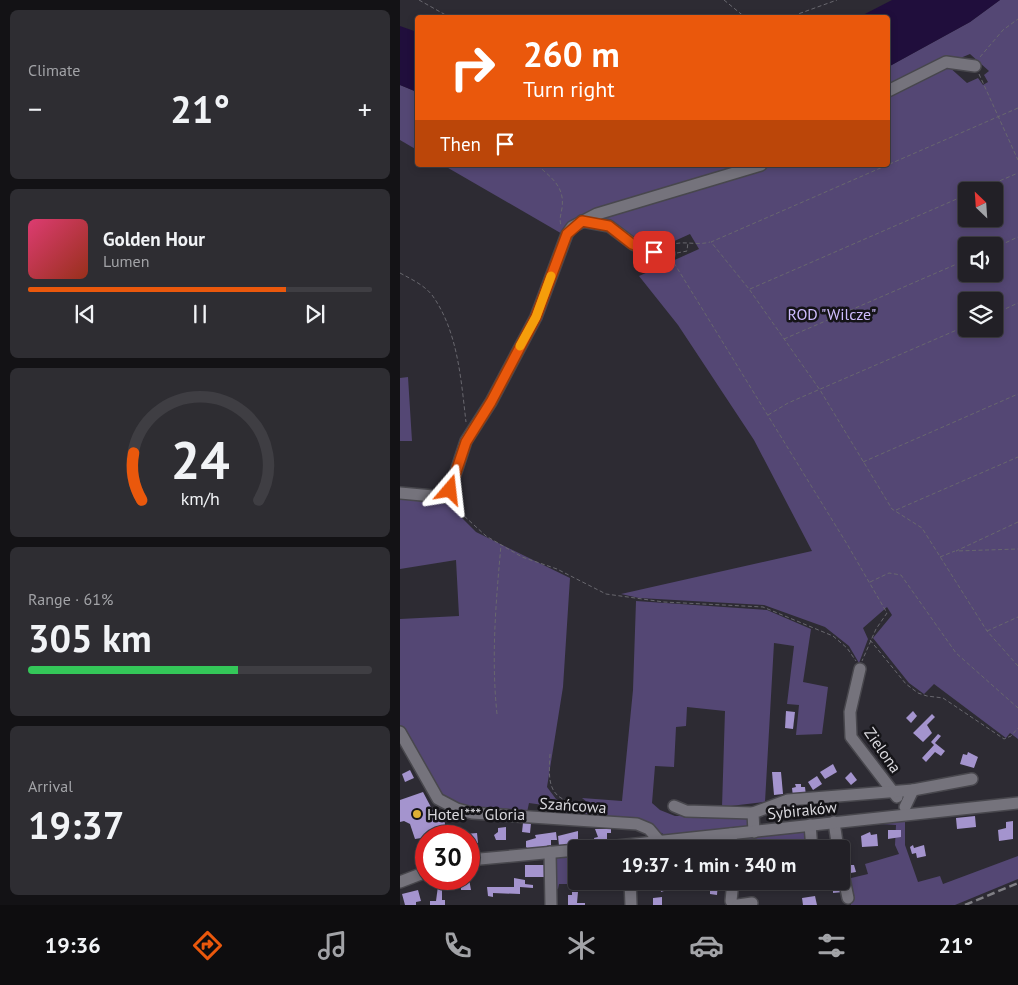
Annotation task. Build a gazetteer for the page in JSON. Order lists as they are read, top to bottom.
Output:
{
  "streets": {
    "street": ["Zielona", "Szańcowa", "Sybiraków"]
  },
  "crossings": [
    ["Zielona", "Sybiraków"]
  ],
  "parks": ["ROD \"Wilcze\""],
  "places": ["Hotel*** Gloria"],
  "north": "top left",
  "page": {
    "tile": [
      "Climate",
      ["Range · 61%", "305 km"],
      ["Arrival", "19:37"]
    ],
    "turn": ["260 m", "Turn right"],
    "heat": ["−", "21°", "+"],
    "then": "Then",
    "song": ["Golden Hour", "Lumen"],
    "limit": "30",
    "trip": "19:37 · 1 min · 340 m",
    "tabs": ["19:36", "21°"],
    "gauge": ["24", "km/h"]
  }
}
